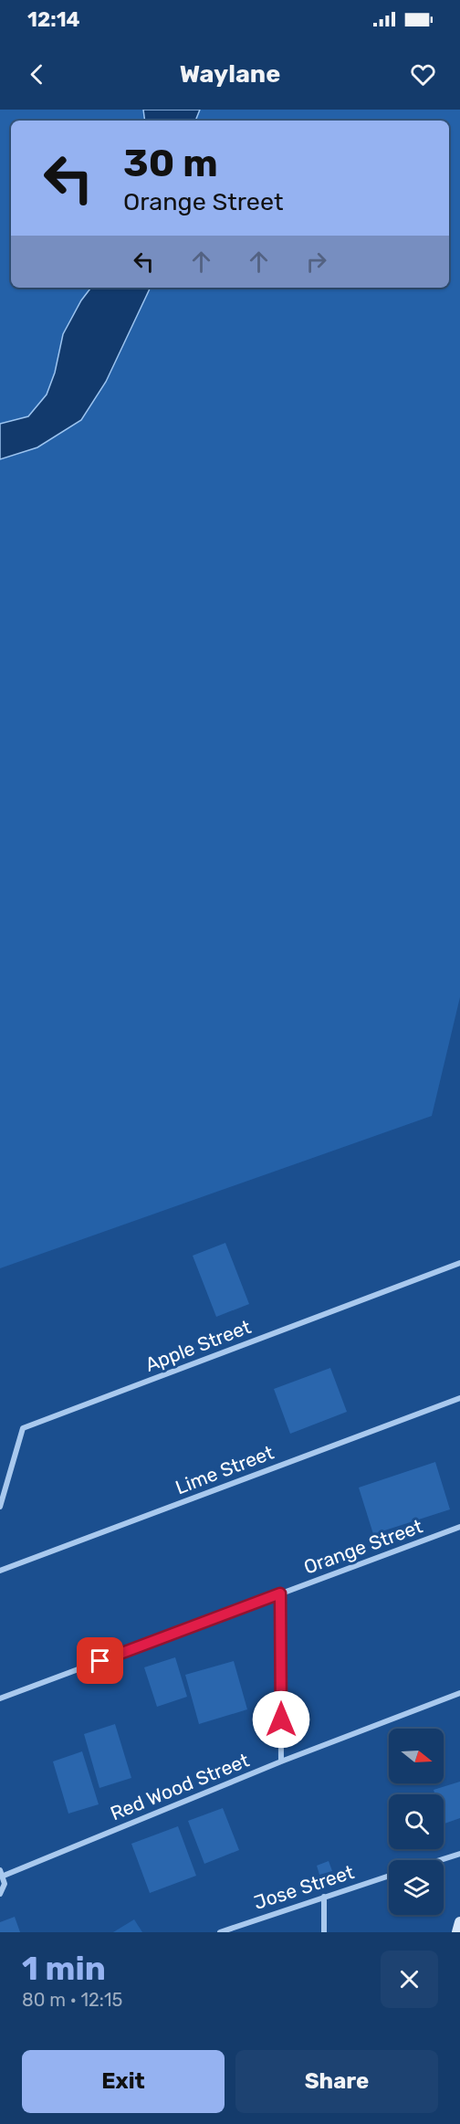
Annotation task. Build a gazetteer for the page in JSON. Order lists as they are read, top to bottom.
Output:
{
  "streets": {
    "street": [
      "Apple Street",
      "Lime Street",
      "Orange Street",
      "Red Wood Street",
      "Jose Street"
    ]
  },
  "north": "right",
  "page": {
    "status": "12:14",
    "header": "Waylane",
    "turn": ["30 m", "Orange Street"],
    "heading": ["1 min", "80 m · 12:15"],
    "buttons": ["Exit", "Share"]
  }
}
